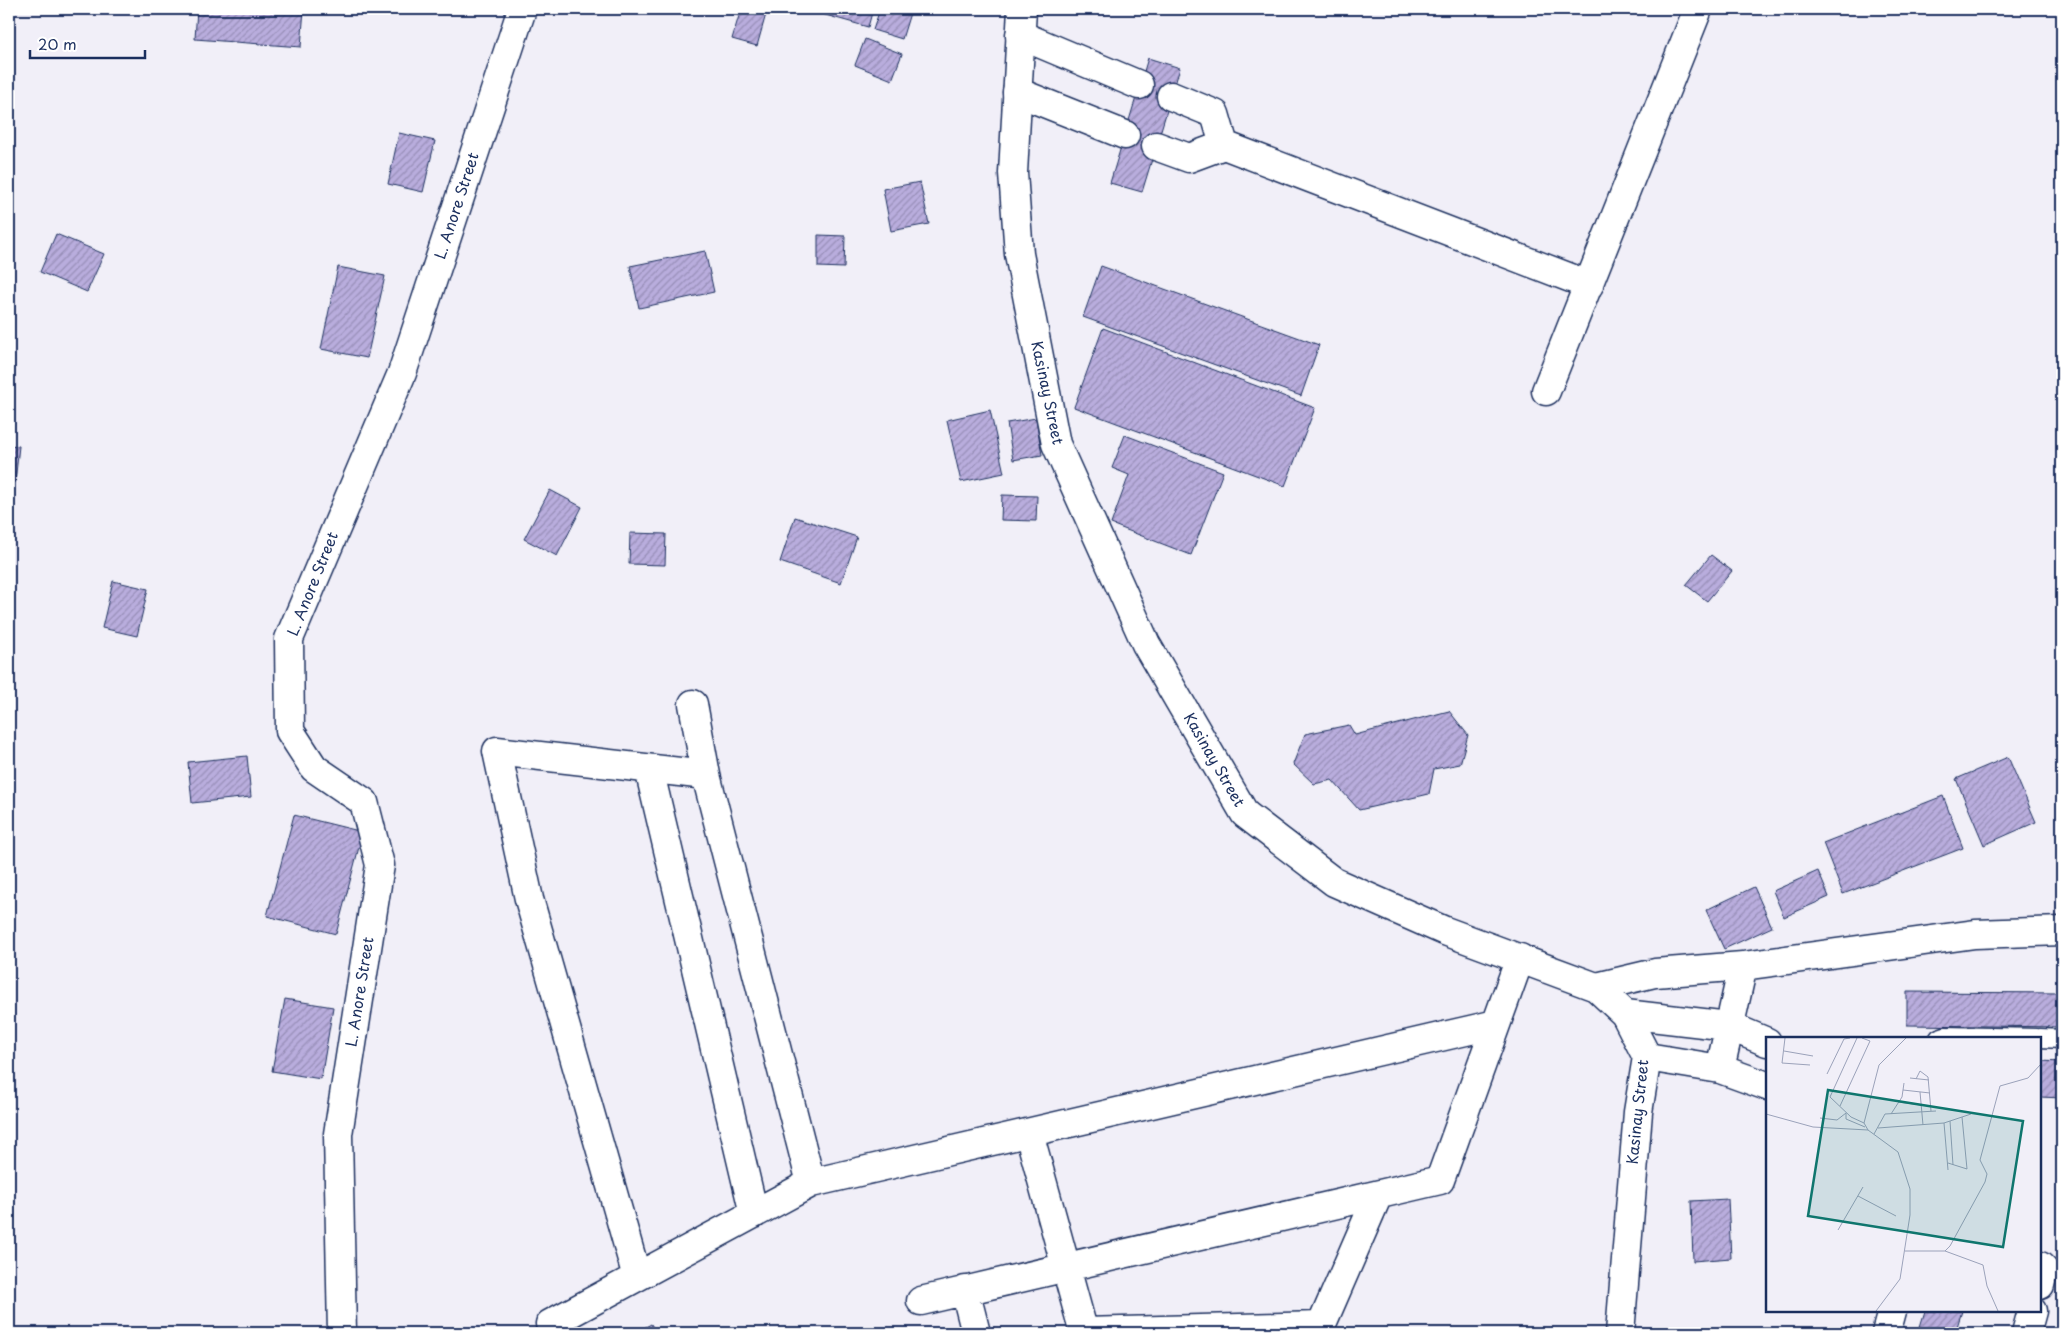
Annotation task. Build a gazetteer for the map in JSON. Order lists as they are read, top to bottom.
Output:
{
  "streets": {
    "street": ["L. Anore Street", "Kasinay Street"]
  },
  "scale_bar": "20 m"
}
